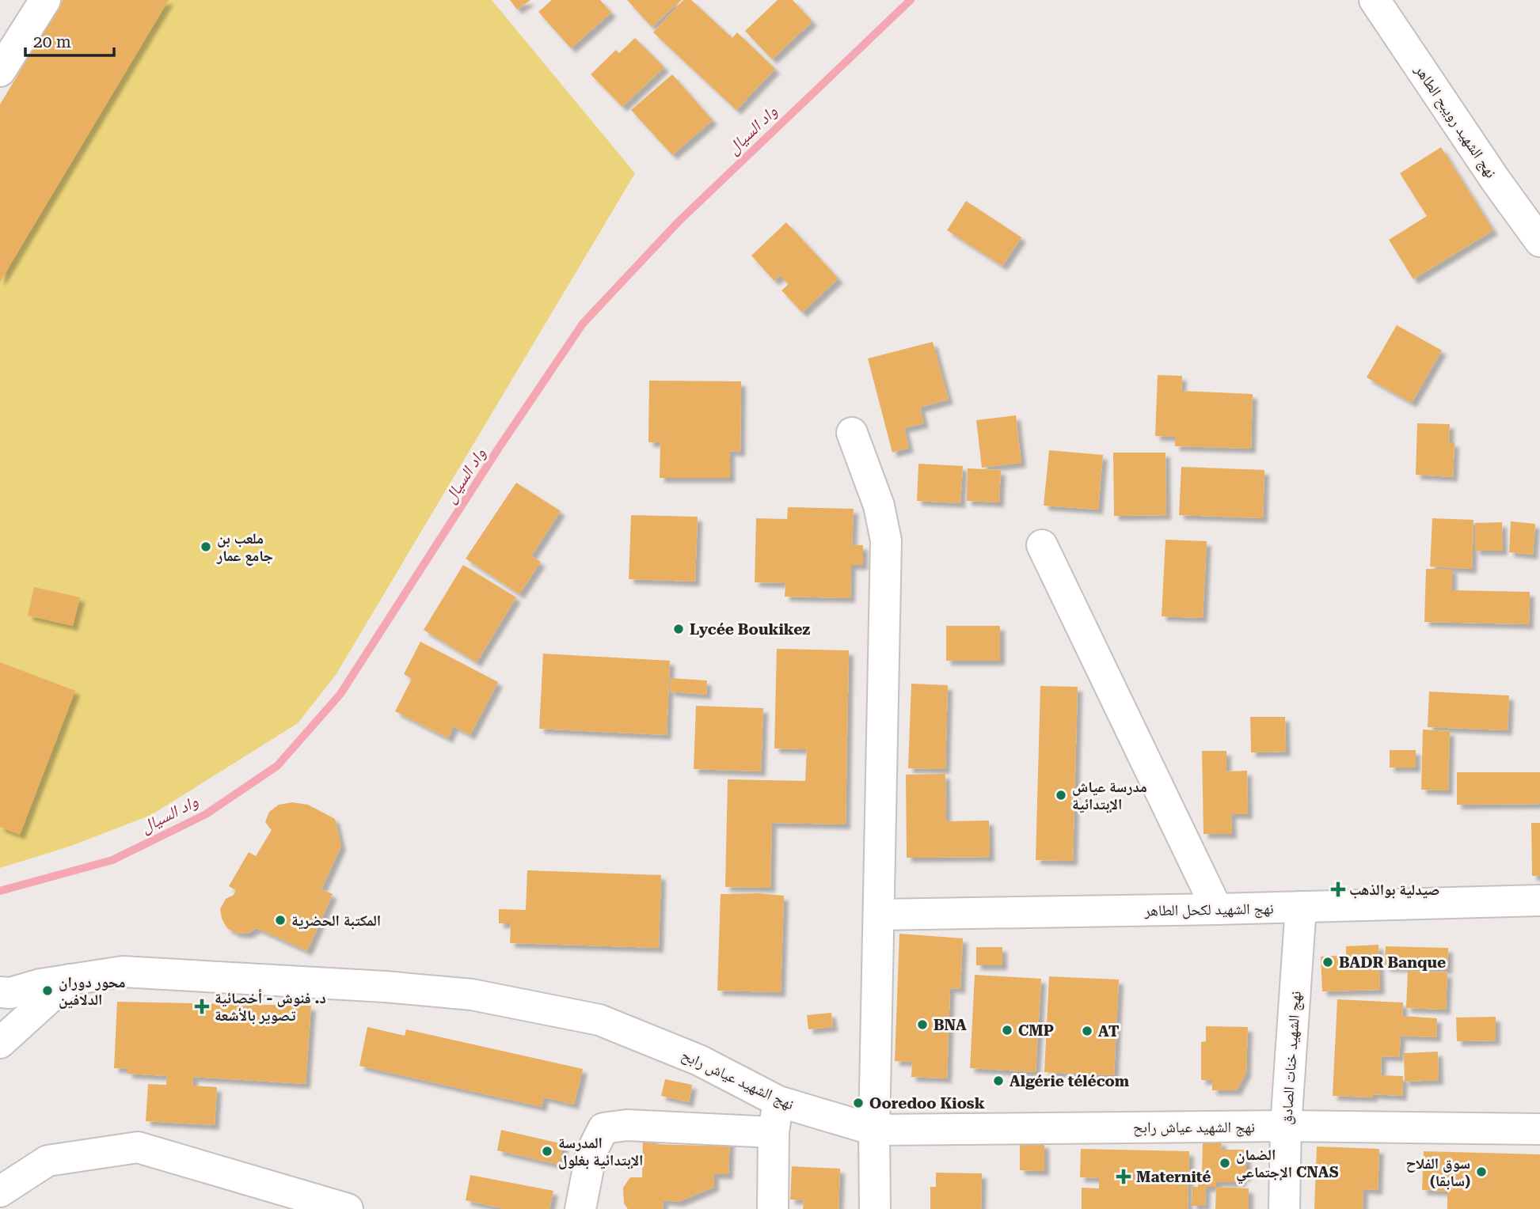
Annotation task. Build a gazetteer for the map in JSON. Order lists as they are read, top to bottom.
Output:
{
  "streets": {
    "street": [
      "نهج الشهيد رويبح الطاهر",
      "نهج الشهيد لكحل الطاهر",
      "نهج الشهيد خنات الصادق",
      "نهج الشهيد عياش رابح"
    ]
  },
  "crossings": [
    ["نهج الشهيد لكحل الطاهر", "نهج الشهيد خنات الصادق"],
    ["نهج الشهيد خنات الصادق", "نهج الشهيد عياش رابح"]
  ],
  "water": ["واد السيال"],
  "places": {
    "other": [
      "ملعب بن جامع عمار",
      "Lycée Boukikez",
      "مدرسة عياش الإبتدائية",
      "المكتبة الحضرية",
      "BADR Banque",
      "محور دوران الدلافين",
      "BNA",
      "CMP",
      "AT",
      "Algérie télécom",
      "Ooredoo Kiosk",
      "المدرسة الإبتدائية بغلول",
      "الضمان الإجتماعي CNAS",
      "سوق الفلاح (سابقا)"
    ],
    "health": ["صيدلية بوالذهب", "د. فنوش - أخصائية تصوير بالأشعة", "Maternité"]
  },
  "scale_bar": "20 m"
}
